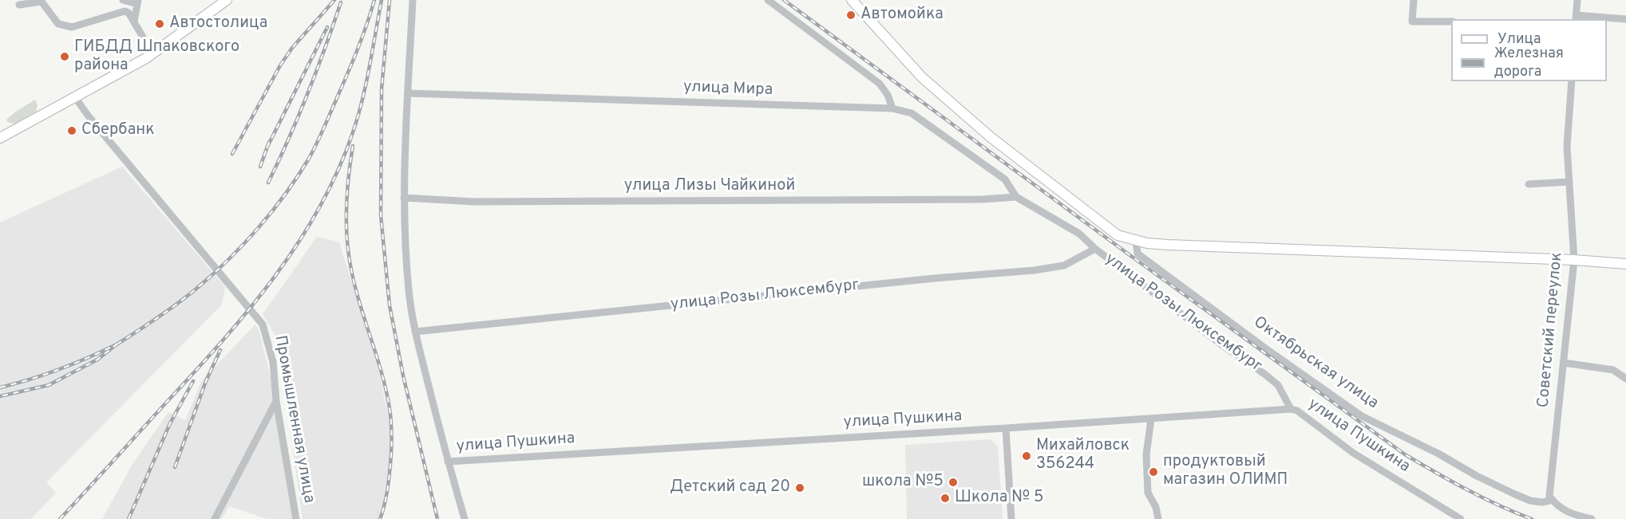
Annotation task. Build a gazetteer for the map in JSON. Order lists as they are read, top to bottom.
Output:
{
  "streets": {
    "main road": ["улица Розы Люксембург"],
    "street": [
      "улица Мира",
      "улица Лизы Чайкиной",
      "Советский переулок",
      "Октябрьская улица",
      "Промышленная улица",
      "улица Пушкина"
    ]
  },
  "crossings": [
    ["улица Мира", "улица Лизы Чайкиной"],
    ["улица Розы Люксембург", "Советский переулок"],
    ["улица Розы Люксембург", "Октябрьская улица"],
    ["улица Розы Люксембург", "улица Пушкина"],
    ["Советский переулок", "Октябрьская улица"]
  ],
  "places": [
    "Автомойка",
    "Автостолица",
    "ГИБДД Шпаковского района",
    "Сбербанк",
    "Михайловск 356244",
    "продуктовый магазин ОЛИМП",
    "школа №5",
    "Детский сад 20",
    "Школа № 5"
  ],
  "legend": ["Улица", "Железная дорога"]
}
